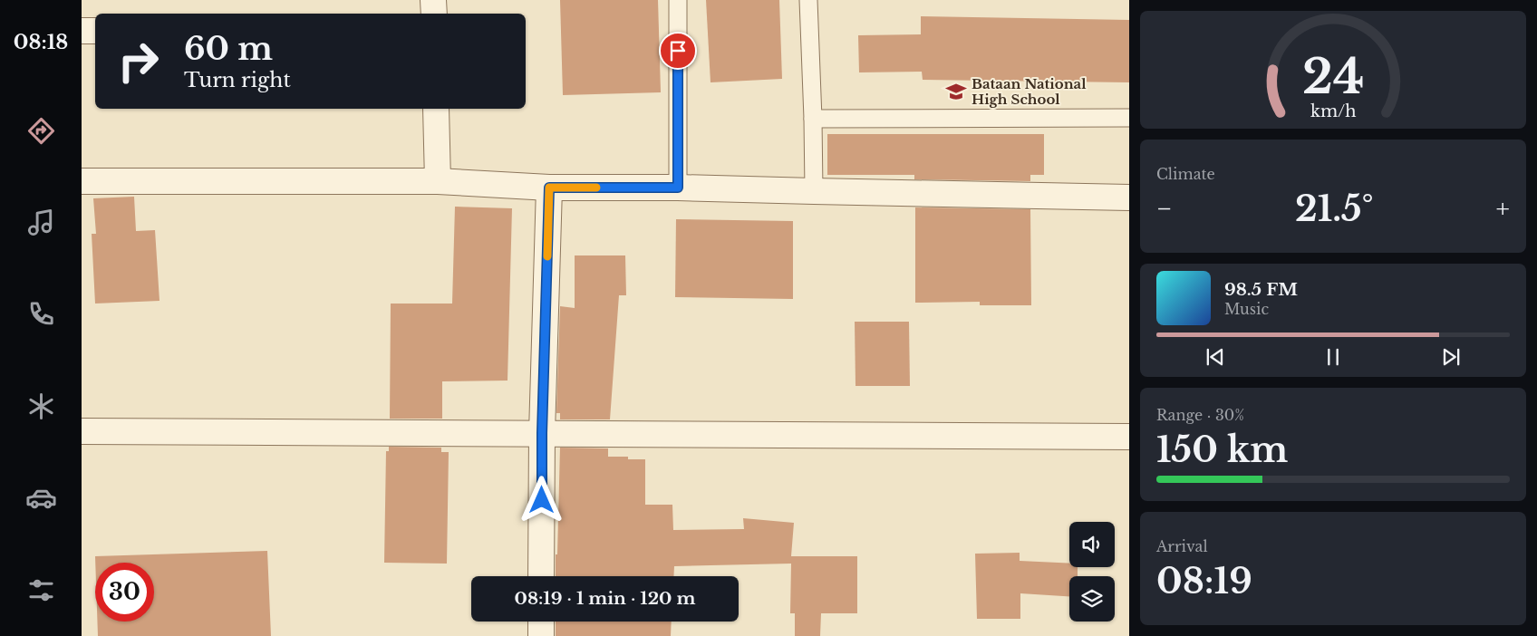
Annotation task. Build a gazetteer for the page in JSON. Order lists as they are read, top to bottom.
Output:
{
  "places": {
    "school or university": ["Bataan National High School"]
  },
  "page": {
    "tabs": "08:18",
    "turn": ["60 m", "Turn right"],
    "tile": [
      "Climate",
      ["Range · 30%", "150 km"],
      ["Arrival", "08:19"]
    ],
    "heat": ["−", "21.5°", "+"],
    "song": ["98.5 FM", "Music"],
    "limit": "30",
    "trip": "08:19 · 1 min · 120 m",
    "gauge": ["24", "km/h"]
  }
}
